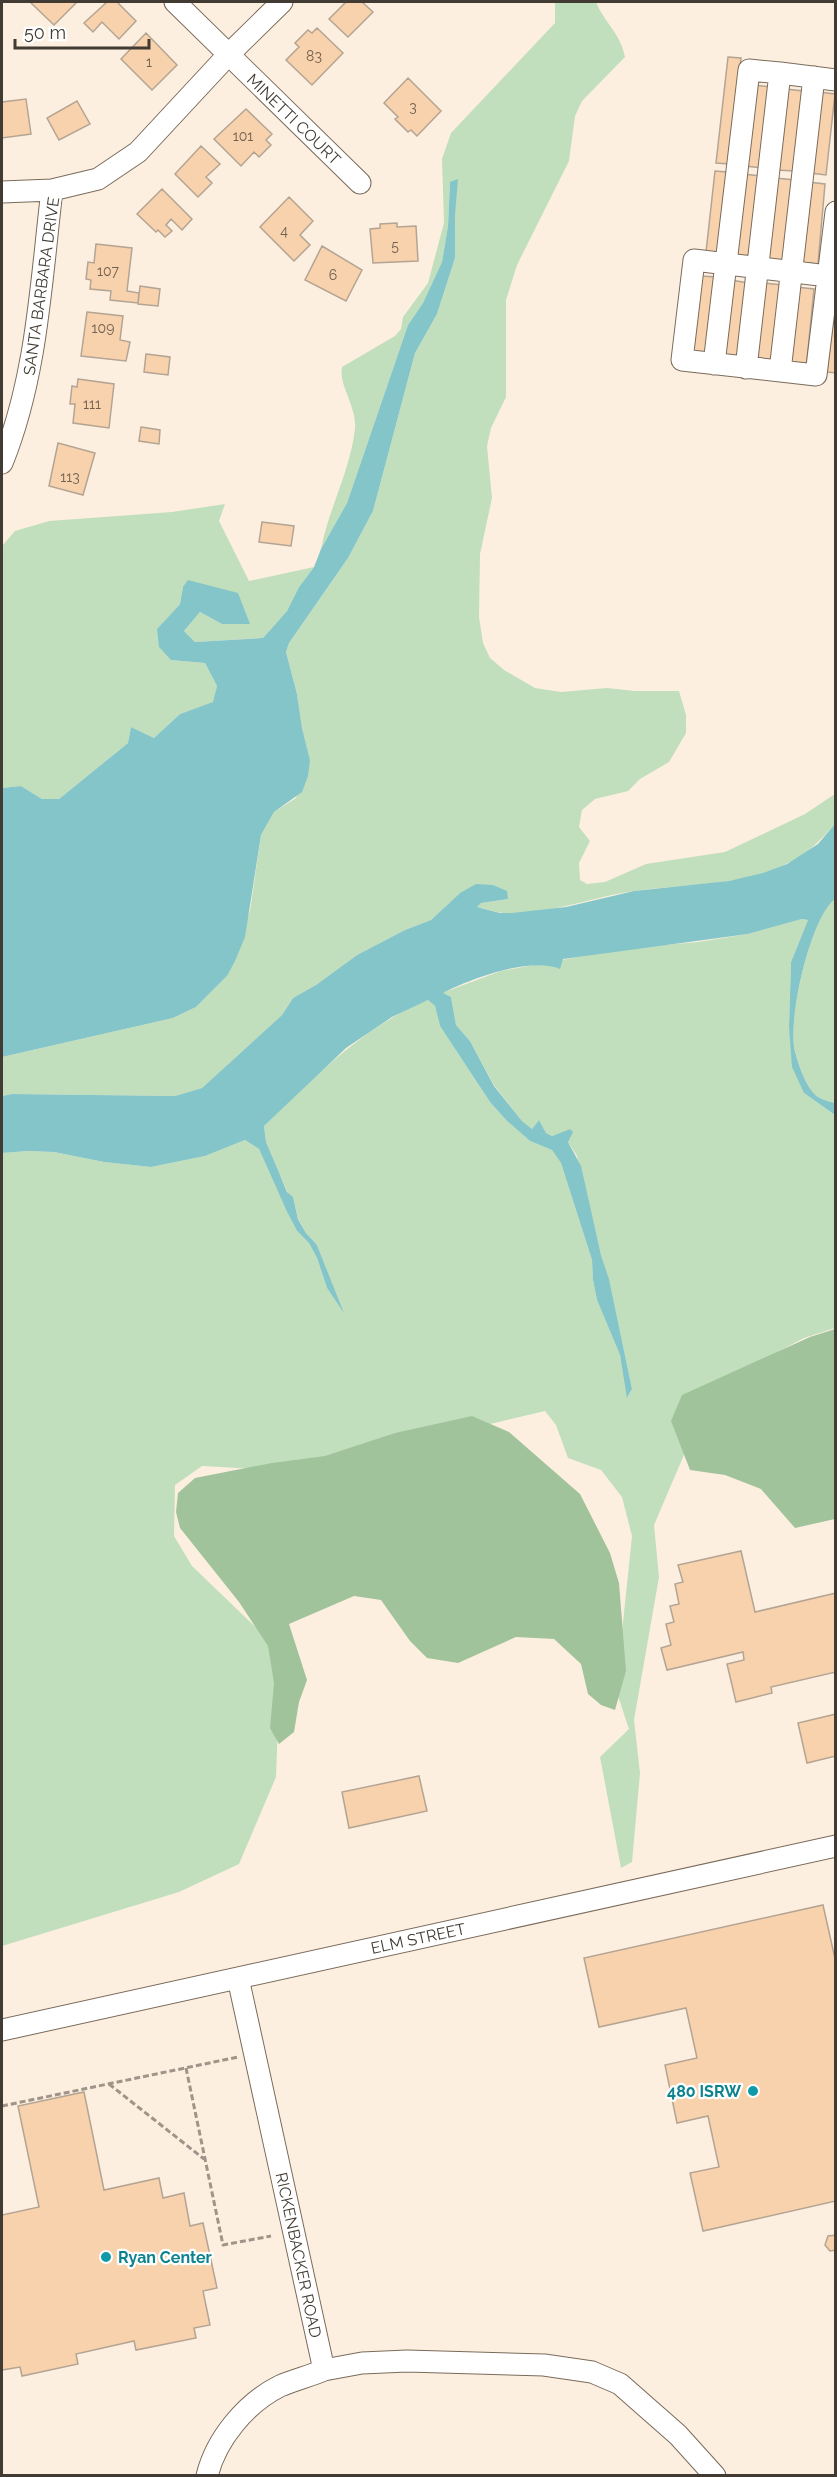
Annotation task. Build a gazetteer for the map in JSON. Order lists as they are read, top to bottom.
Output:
{
  "streets": {
    "street": [
      "MINETTI COURT",
      "SANTA BARBARA DRIVE",
      "ELM STREET",
      "RICKENBACKER ROAD"
    ]
  },
  "crossings": [
    ["MINETTI COURT", "SANTA BARBARA DRIVE"],
    ["ELM STREET", "RICKENBACKER ROAD"]
  ],
  "places": ["480 ISRW", "Ryan Center"],
  "house_numbers": [
    "83",
    "1",
    "3",
    "101",
    "4",
    "5",
    "107",
    "6",
    "109",
    "111",
    "113"
  ],
  "scale_bar": "50 m"
}
